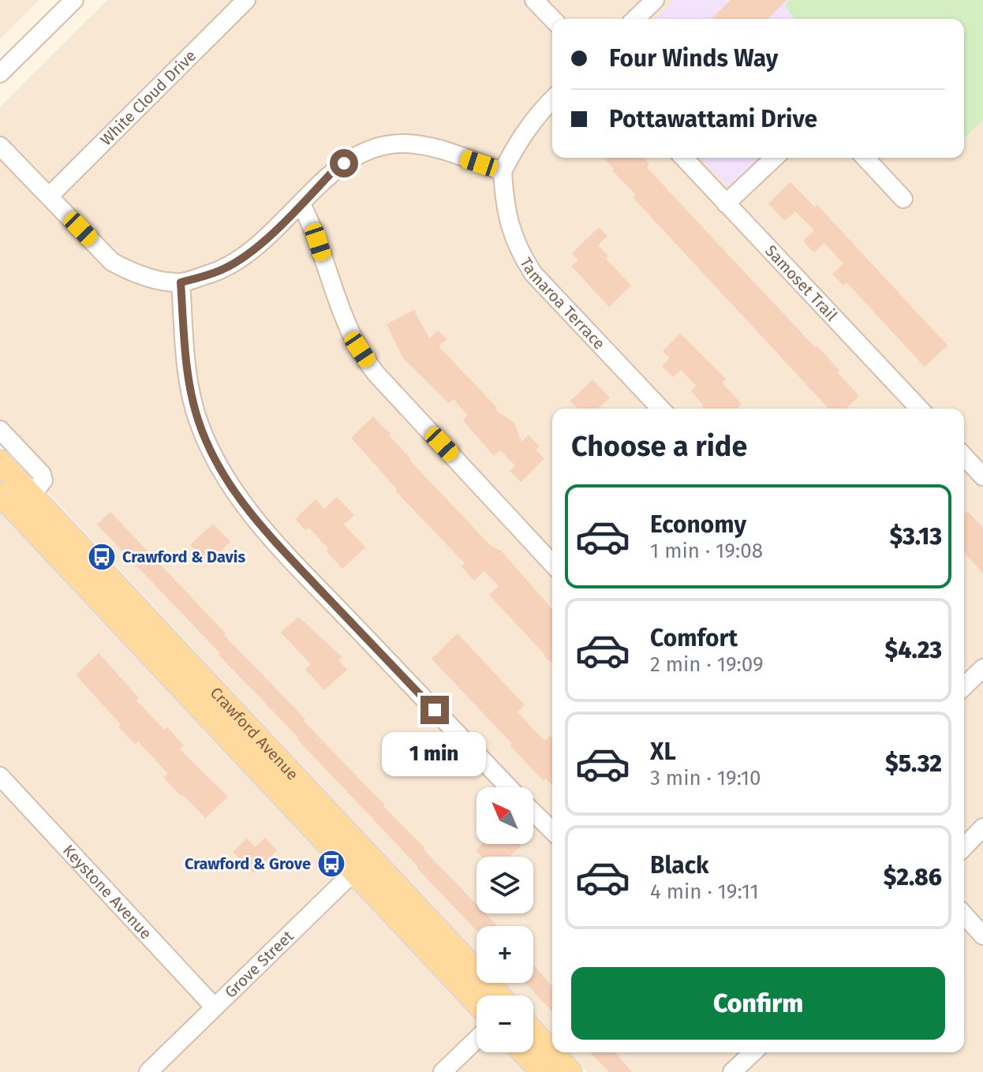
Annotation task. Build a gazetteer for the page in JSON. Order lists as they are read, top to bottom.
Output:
{
  "streets": {
    "main road": ["Crawford Avenue"],
    "street": [
      "White Cloud Drive",
      "Samoset Trail",
      "Tamaroa Terrace",
      "Keystone Avenue",
      "Grove Street"
    ]
  },
  "crossings": [
    ["Crawford Avenue", "Grove Street"],
    ["Keystone Avenue", "Grove Street"]
  ],
  "places": {
    "bus stop": ["Crawford & Davis", "Crawford & Grove"]
  },
  "north": "top left",
  "page": {
    "banner": ["Four Winds Way", "Pottawattami Drive"],
    "heading": "Choose a ride",
    "list": [
      {
        "name": "Economy",
        "note": "1 min · 19:08",
        "value": "$3.13"
      },
      {
        "name": "Comfort",
        "note": "2 min · 19:09",
        "value": "$4.23"
      },
      {
        "name": "XL",
        "note": "3 min · 19:10",
        "value": "$5.32"
      },
      {
        "name": "Black",
        "note": "4 min · 19:11",
        "value": "$2.86"
      }
    ],
    "bubble": "1 min",
    "map_buttons": ["+", "−"],
    "buttons": "Confirm"
  }
}
